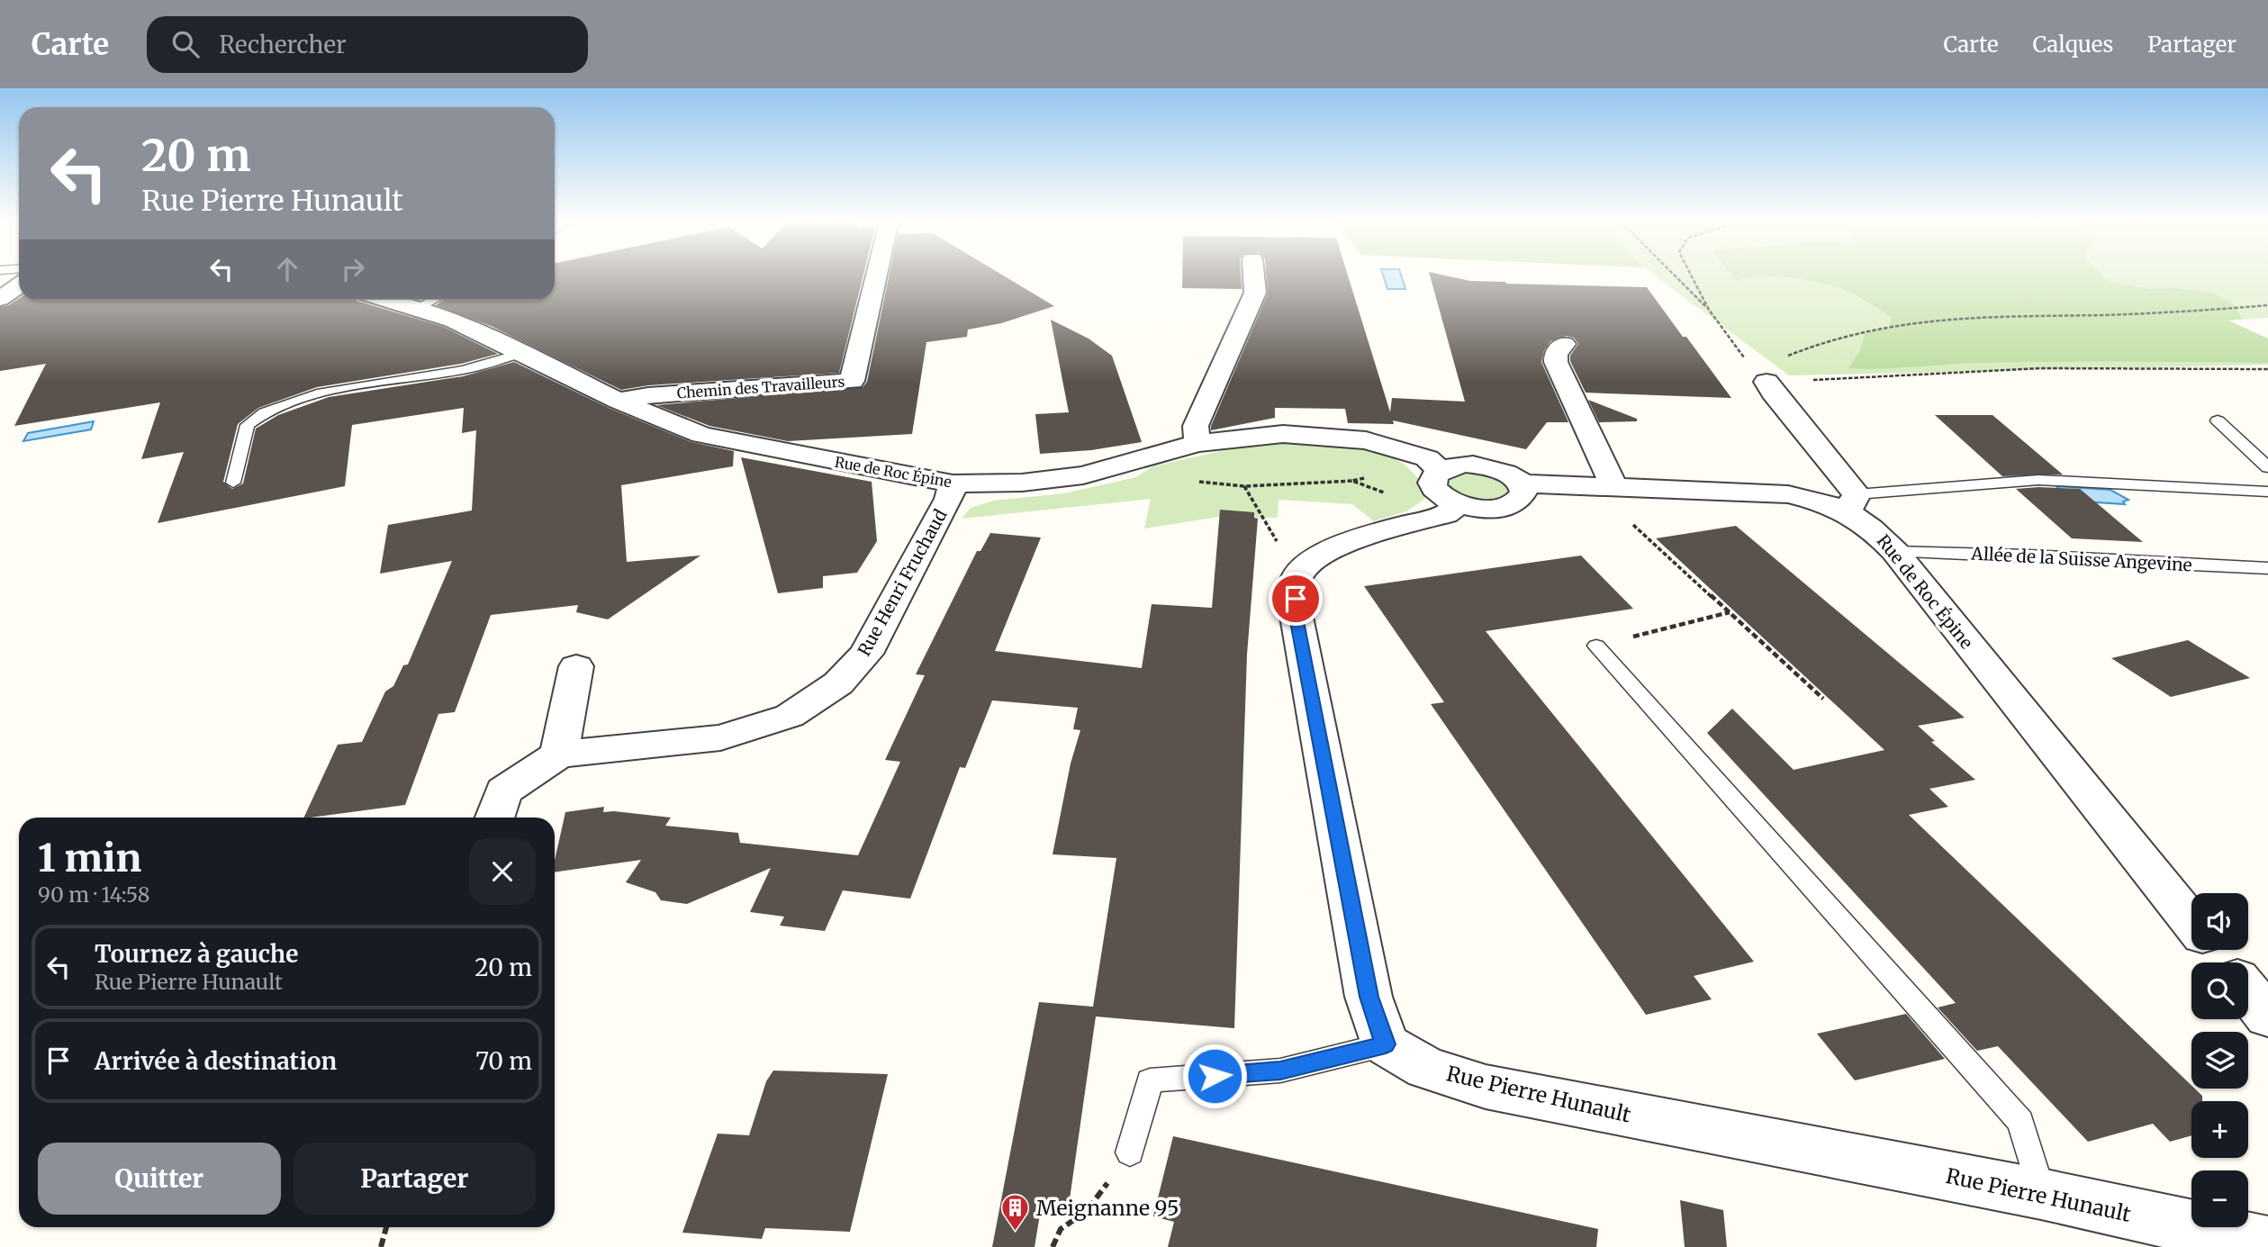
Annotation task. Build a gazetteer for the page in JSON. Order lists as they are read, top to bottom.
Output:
{
  "streets": {
    "street": [
      "Chemin des Travailleurs",
      "Rue de Roc Épine",
      "Rue Henri Fruchaud",
      "Rue Pierre Hunault"
    ],
    "lane": ["Allée de la Suisse Angevine"]
  },
  "crossings": [
    ["Chemin des Travailleurs", "Rue de Roc Épine"],
    ["Rue de Roc Épine", "Allée de la Suisse Angevine"],
    ["Rue de Roc Épine", "Rue Henri Fruchaud"]
  ],
  "places": {
    "building": ["Meignanne 95"]
  },
  "page": {
    "header": "Carte",
    "search": "Rechercher",
    "nav": ["Carte", "Calques", "Partager"],
    "turn": ["20 m", "Rue Pierre Hunault"],
    "heading": ["1 min", "90 m · 14:58"],
    "map_buttons": ["+", "−"],
    "list": [
      {
        "name": "Tournez à gauche",
        "note": "Rue Pierre Hunault",
        "value": "20 m"
      },
      {
        "name": "Arrivée à destination",
        "value": "70 m"
      }
    ],
    "buttons": ["Quitter", "Partager"]
  }
}
